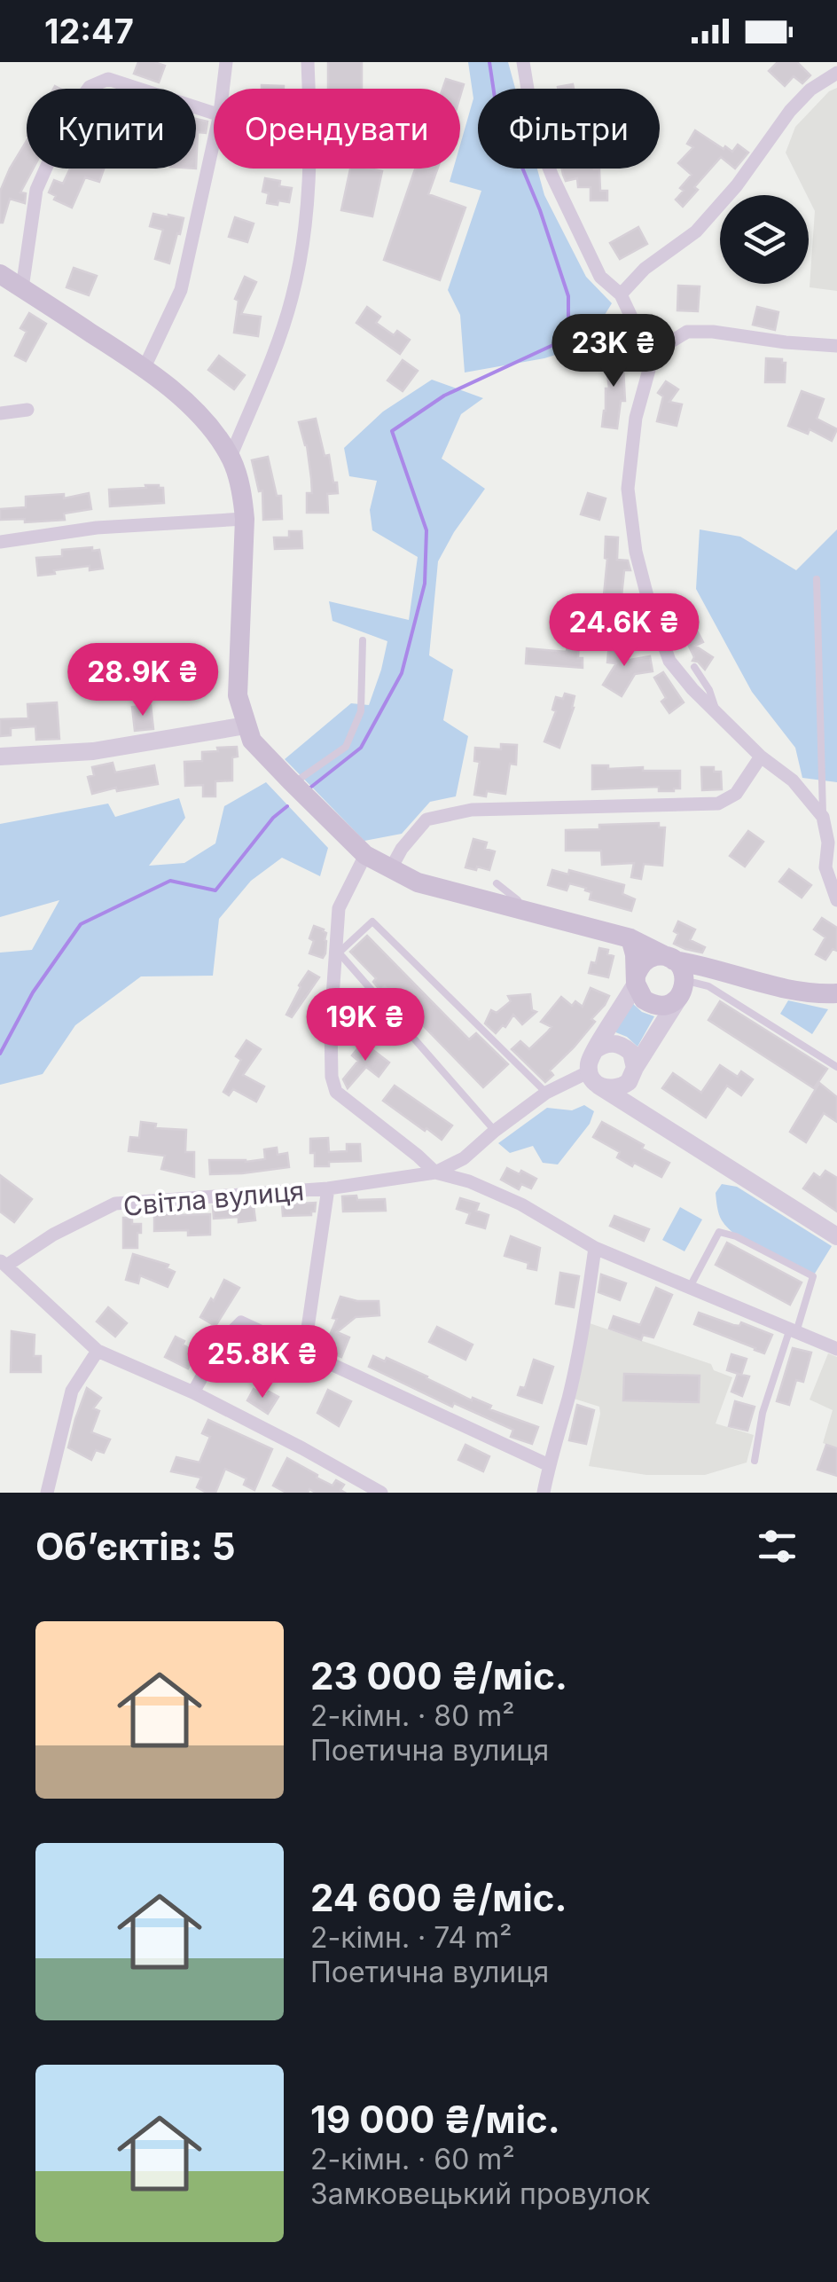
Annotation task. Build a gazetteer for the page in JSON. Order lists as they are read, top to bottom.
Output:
{
  "streets": {
    "street": ["Світла вулиця"]
  },
  "page": {
    "status": "12:47",
    "chip": ["Купити", "Орендувати", "Фільтри"],
    "price": [
      "23K ₴",
      "24.6K ₴",
      "28.9K ₴",
      "19K ₴",
      "25.8K ₴"
    ],
    "heading": "Об’єктів: 5",
    "list": [
      {
        "name": "23 000 ₴/міс.",
        "note": "2-кімн. · 80 m² · Поетична вулиця"
      },
      {
        "name": "24 600 ₴/міс.",
        "note": "2-кімн. · 74 m² · Поетична вулиця"
      },
      {
        "name": "19 000 ₴/міс.",
        "note": "2-кімн. · 60 m² · Замковецький провулок"
      }
    ]
  }
}
